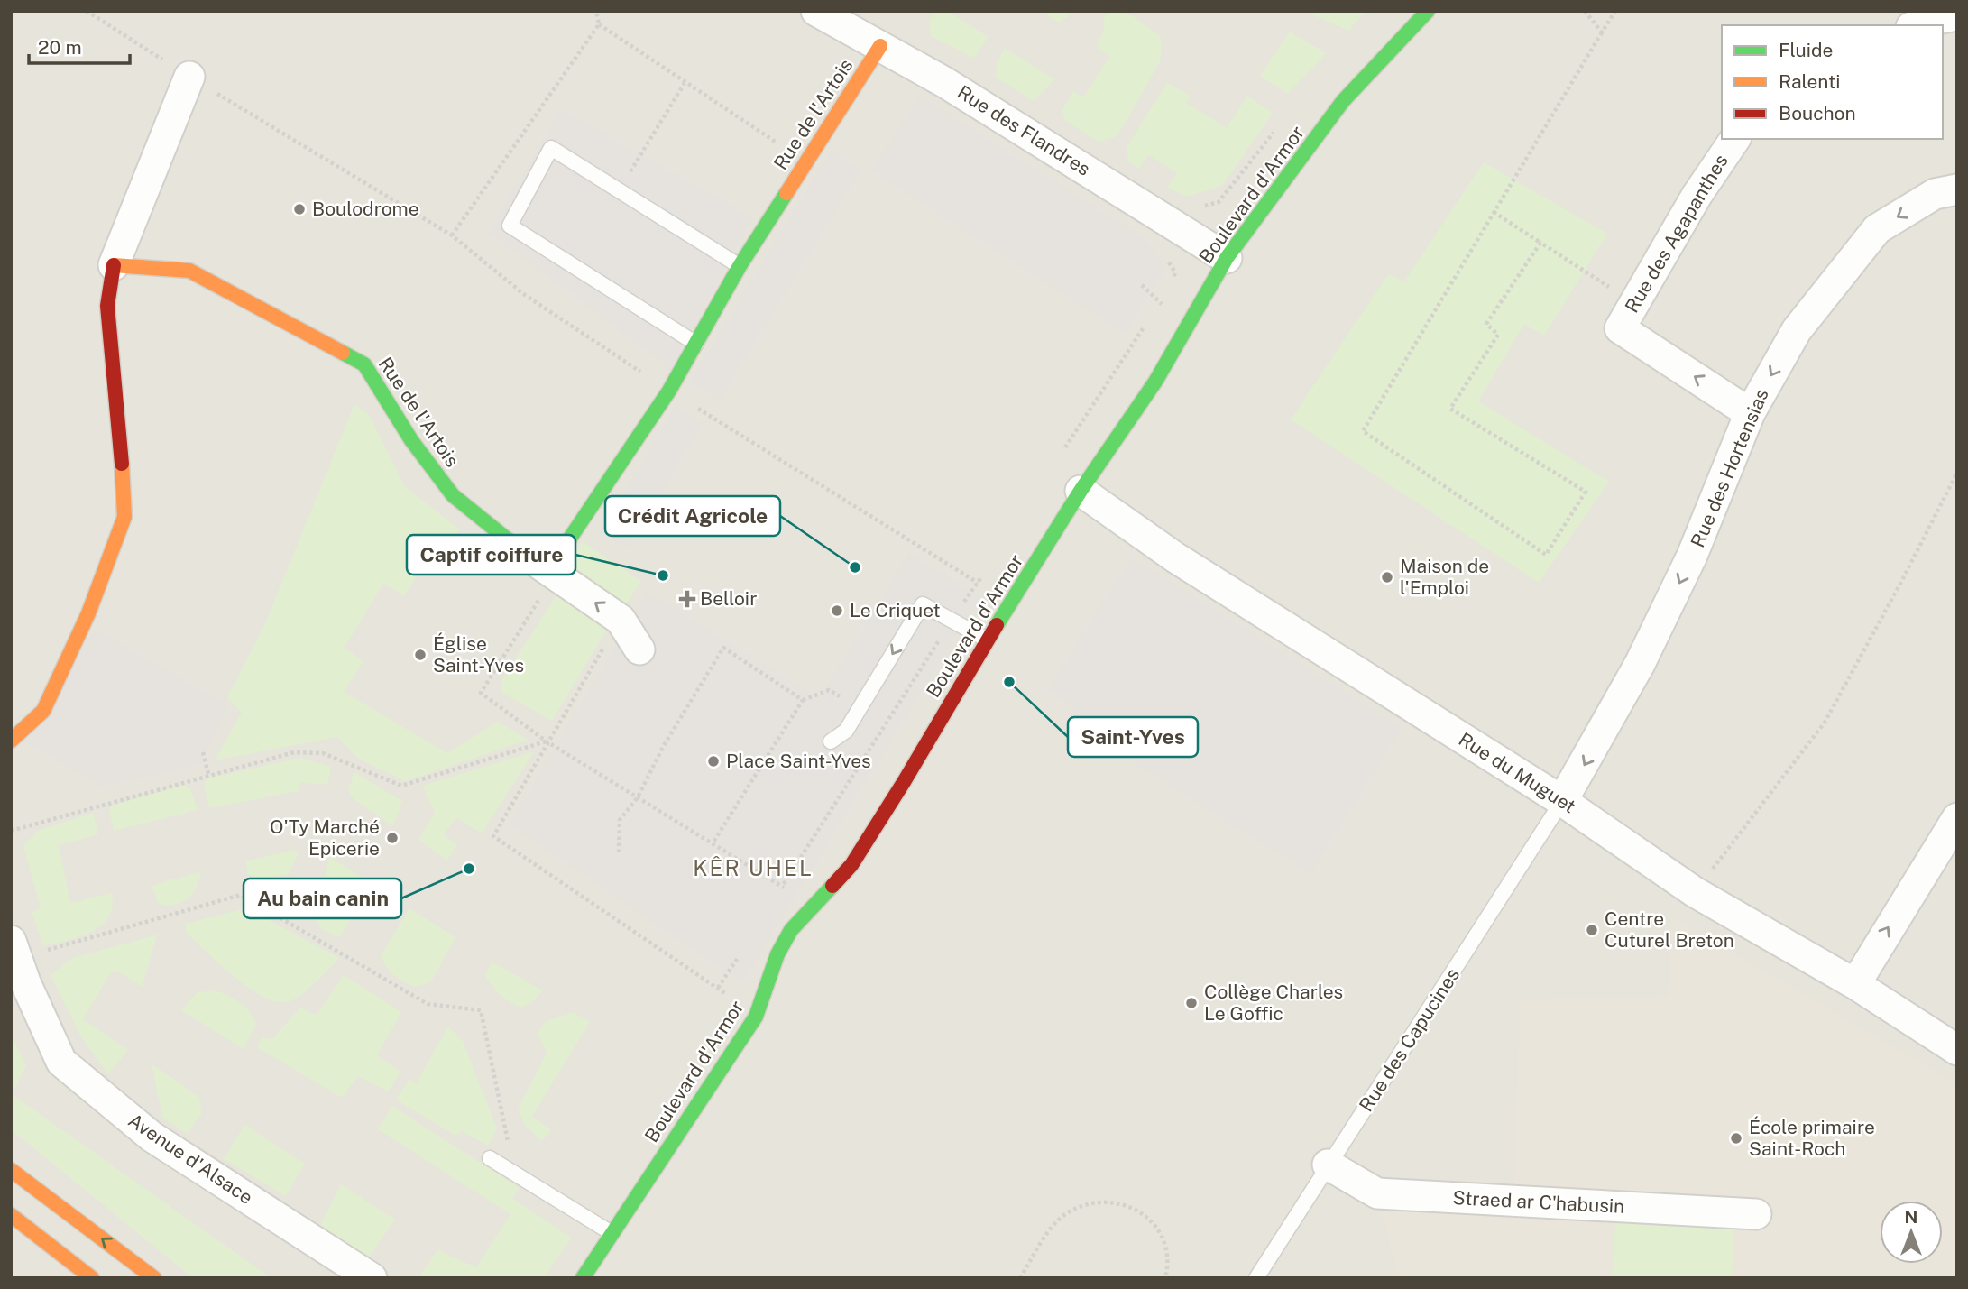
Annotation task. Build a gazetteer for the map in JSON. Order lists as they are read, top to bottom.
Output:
{
  "streets": {
    "main road": ["Rue de l'Artois", "Boulevard d'Armor"],
    "street": [
      "Rue des Flandres",
      "Rue des Agapanthes",
      "Rue des Hortensias",
      "Rue du Muguet",
      "Avenue d'Alsace",
      "Straed ar C'habusin"
    ],
    "lane": ["Rue des Capucines"]
  },
  "crossings": [
    ["Rue de l'Artois", "Rue des Flandres"],
    ["Rue des Flandres", "Boulevard d'Armor"],
    ["Boulevard d'Armor", "Rue du Muguet"],
    ["Rue des Agapanthes", "Rue des Hortensias"],
    ["Rue des Hortensias", "Rue du Muguet"],
    ["Rue des Hortensias", "Rue des Capucines"],
    ["Rue du Muguet", "Rue des Capucines"],
    ["Rue des Capucines", "Straed ar C'habusin"]
  ],
  "one_way": ["Rue des Agapanthes", "Rue des Hortensias"],
  "districts": ["KÊR UHEL"],
  "places": {
    "other": [
      "Boulodrome",
      "Crédit Agricole",
      "Captif coiffure",
      "Maison de l'Emploi",
      "Le Criquet",
      "Église Saint-Yves",
      "Saint-Yves",
      "Place Saint-Yves",
      "O'Ty Marché Epicerie",
      "Au bain canin",
      "Centre Cuturel Breton",
      "Collège Charles Le Goffic",
      "École primaire Saint-Roch"
    ],
    "health": ["Belloir"]
  },
  "legend": ["Fluide", "Ralenti", "Bouchon"],
  "scale_bar": "20 m",
  "north": "top"
}
